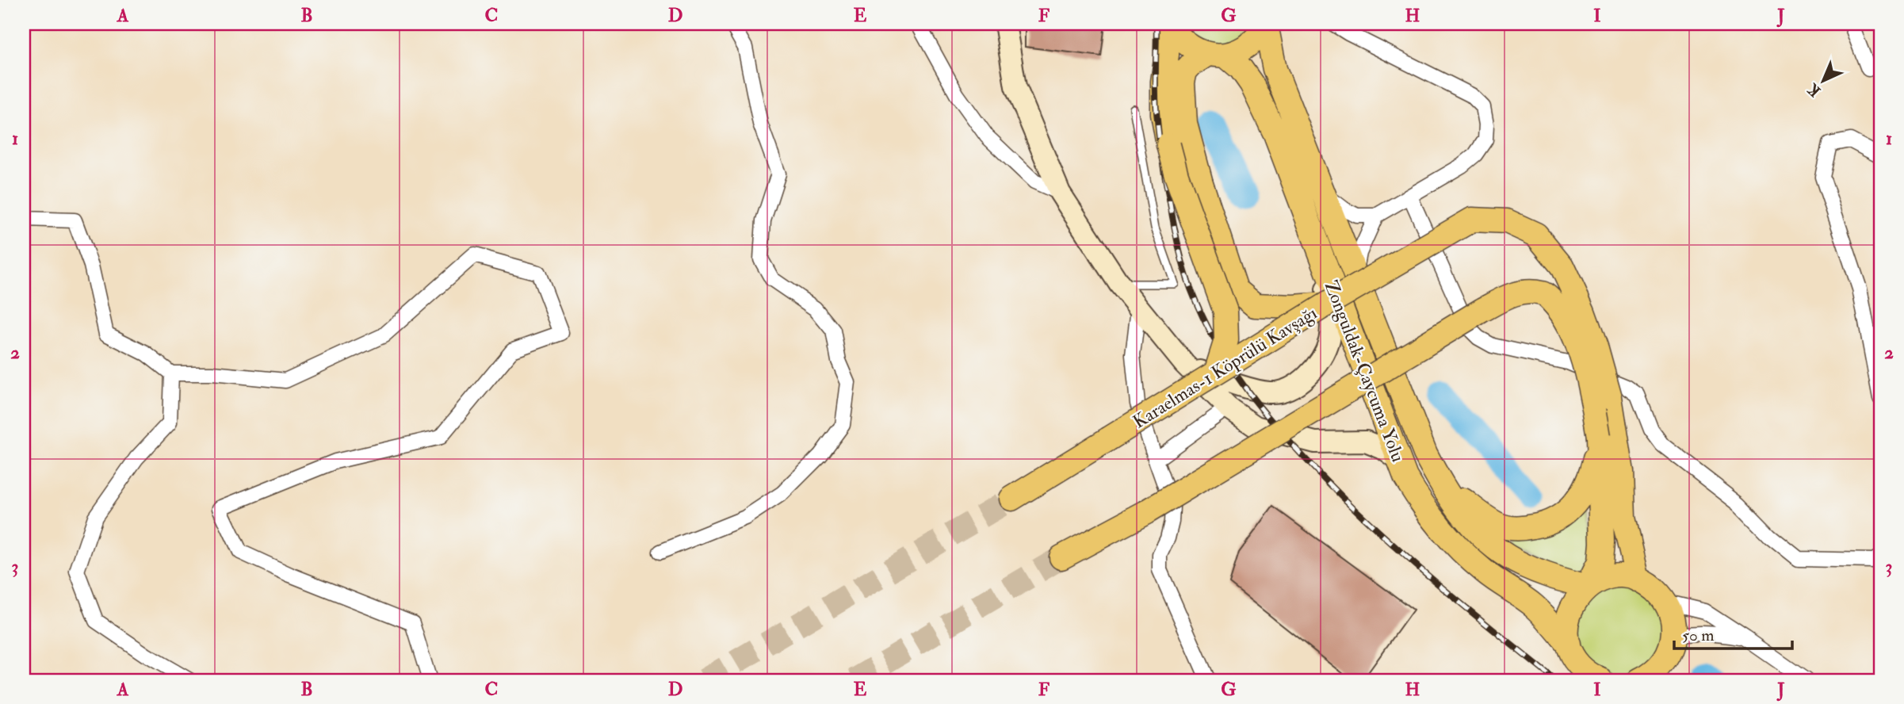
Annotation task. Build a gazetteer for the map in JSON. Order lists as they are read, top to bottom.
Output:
{
  "streets": {
    "highway": ["Karaelmas-1 Köprülü Kavşağı", "Zonguldak-Çaycuma Yolu"]
  },
  "scale_bar": "50 m",
  "north": "bottom left",
  "grid": {
    "columns": [
      "A",
      "B",
      "C",
      "D",
      "E",
      "F",
      "G",
      "H",
      "I",
      "J"
    ],
    "rows": ["1", "2", "3"]
  }
}
